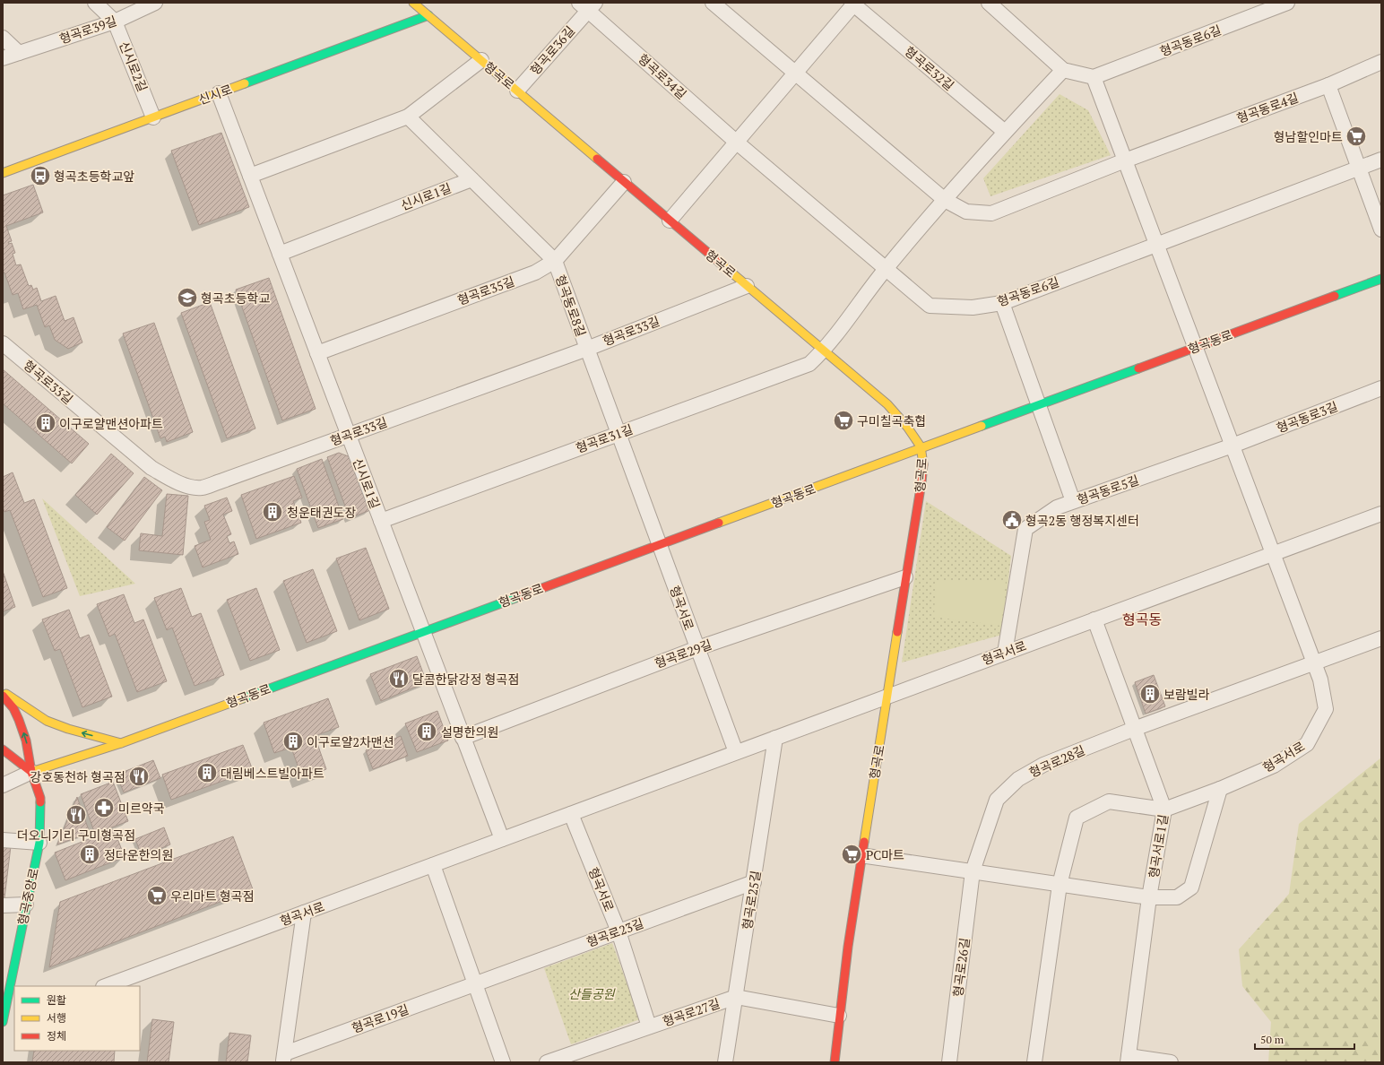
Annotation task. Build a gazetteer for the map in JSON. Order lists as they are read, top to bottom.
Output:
{
  "streets": {
    "street": [
      "형곡로39길",
      "형곡동로6길",
      "형곡로36길",
      "신시로2길",
      "형곡로32길",
      "형곡로",
      "형곡로34길",
      "신시로",
      "형곡동로4길",
      "신시로1길",
      "형곡로35길",
      "형곡동로8길",
      "형곡로33길",
      "형곡동로",
      "형곡동로3길",
      "형곡로31길",
      "형곡동로5길",
      "형곡서로",
      "형곡로29길",
      "형곡로28길",
      "형곡서로1길",
      "형곡중앙로",
      "형곡로25길",
      "형곡로23길",
      "형곡로26길",
      "형곡로27길",
      "형곡로19길"
    ]
  },
  "crossings": [
    ["형곡로39길", "신시로2길"],
    ["형곡로36길", "형곡로"],
    ["형곡로36길", "형곡로34길"],
    ["신시로2길", "신시로"],
    ["형곡로", "신시로"],
    ["형곡로", "신시로1길"],
    ["형곡로", "형곡로35길"],
    ["형곡로", "형곡동로8길"],
    ["형곡로", "형곡로33길"],
    ["형곡로", "형곡동로"],
    ["형곡로", "형곡로31길"],
    ["형곡로", "형곡서로"],
    ["형곡로", "형곡로29길"],
    ["형곡로", "형곡로27길"],
    ["신시로", "신시로1길"],
    ["신시로1길", "형곡로35길"],
    ["신시로1길", "형곡동로8길"],
    ["신시로1길", "형곡로33길"],
    ["신시로1길", "형곡동로"],
    ["신시로1길", "형곡로31길"],
    ["형곡로35길", "형곡동로8길"],
    ["형곡동로8길", "형곡로33길"],
    ["형곡동로8길", "형곡동로"],
    ["형곡동로8길", "형곡로31길"],
    ["형곡동로8길", "형곡서로"],
    ["형곡동로", "형곡서로"],
    ["형곡동로", "형곡중앙로"],
    ["형곡동로3길", "형곡동로5길"],
    ["형곡동로5길", "형곡서로"],
    ["형곡서로", "형곡로29길"],
    ["형곡서로", "형곡서로1길"],
    ["형곡서로", "형곡로25길"],
    ["형곡서로", "형곡로23길"],
    ["형곡서로", "형곡로27길"],
    ["형곡서로", "형곡로19길"],
    ["형곡로28길", "형곡서로1길"],
    ["형곡로28길", "형곡로26길"],
    ["형곡로25길", "형곡로23길"],
    ["형곡로25길", "형곡로27길"],
    ["형곡로23길", "형곡로19길"]
  ],
  "districts": ["형곡동"],
  "parks": ["산들공원"],
  "places": {
    "supermarket": [
      "형남할인마트",
      "구미칠곡축협",
      "PC마트",
      "우리마트 형곡점"
    ],
    "bus stop": ["형곡초등학교앞"],
    "school or university": ["형곡초등학교"],
    "building": [
      "이구로얄맨션아파트",
      "청운태권도장",
      "보람빌라",
      "설명한의원",
      "이구로얄2차맨션",
      "대림베스트빌아파트",
      "정다운한의원"
    ],
    "public building": ["형곡2동 행정복지센터"],
    "restaurant": ["달콤한닭강정 형곡점", "강호동천하 형곡점", "더오니기리 구미형곡점"],
    "pharmacy": ["미르약국"]
  },
  "legend": ["원활", "서행", "정체"],
  "scale_bar": "50 m"
}
